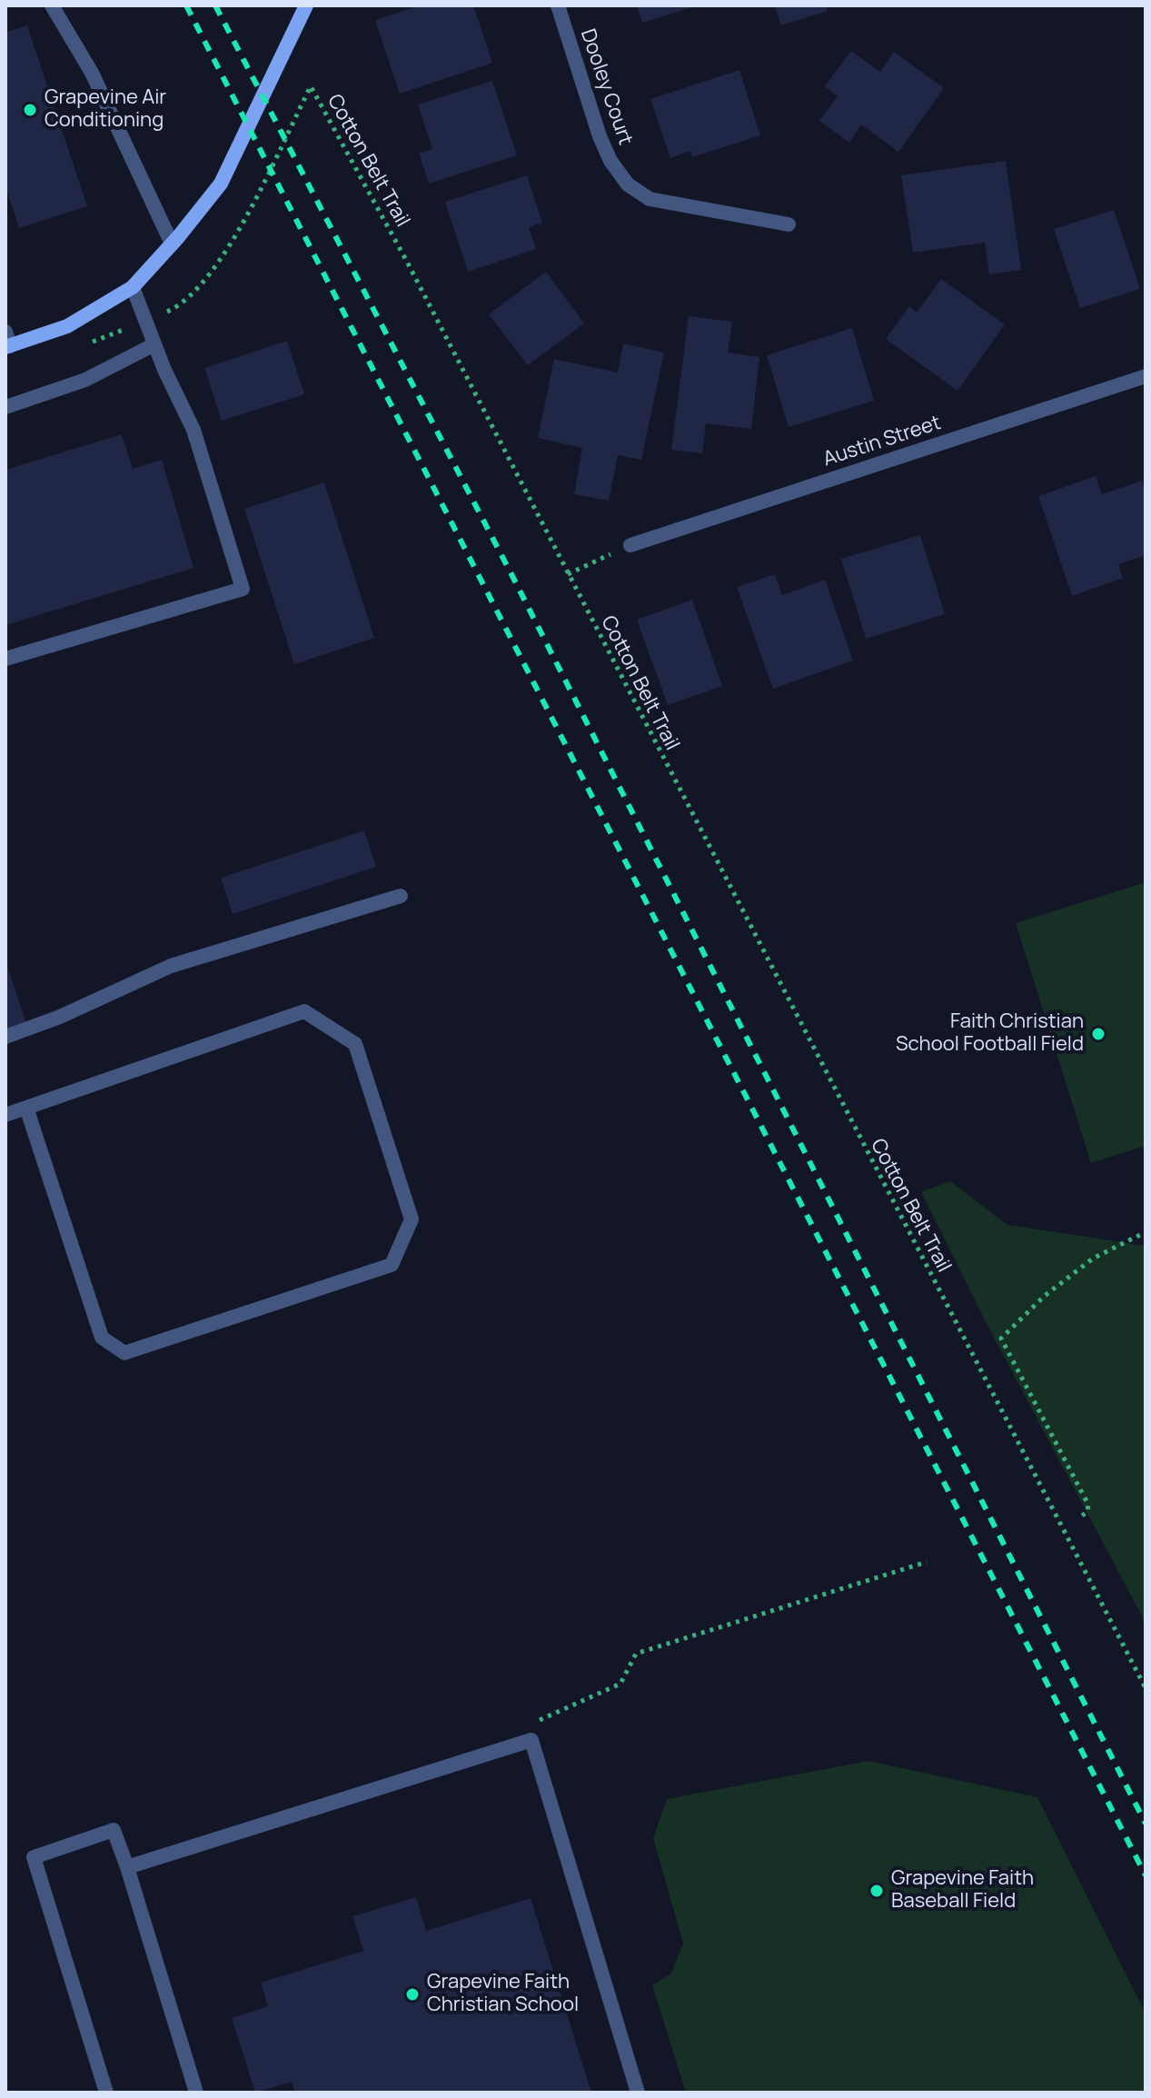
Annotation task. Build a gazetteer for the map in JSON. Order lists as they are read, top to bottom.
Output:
{
  "streets": {
    "street": ["Dooley Court", "Austin Street"],
    "path": ["Cotton Belt Trail"]
  },
  "places": [
    "Grapevine Air Conditioning",
    "Faith Christian School Football Field",
    "Grapevine Faith Baseball Field",
    "Grapevine Faith Christian School"
  ]
}
